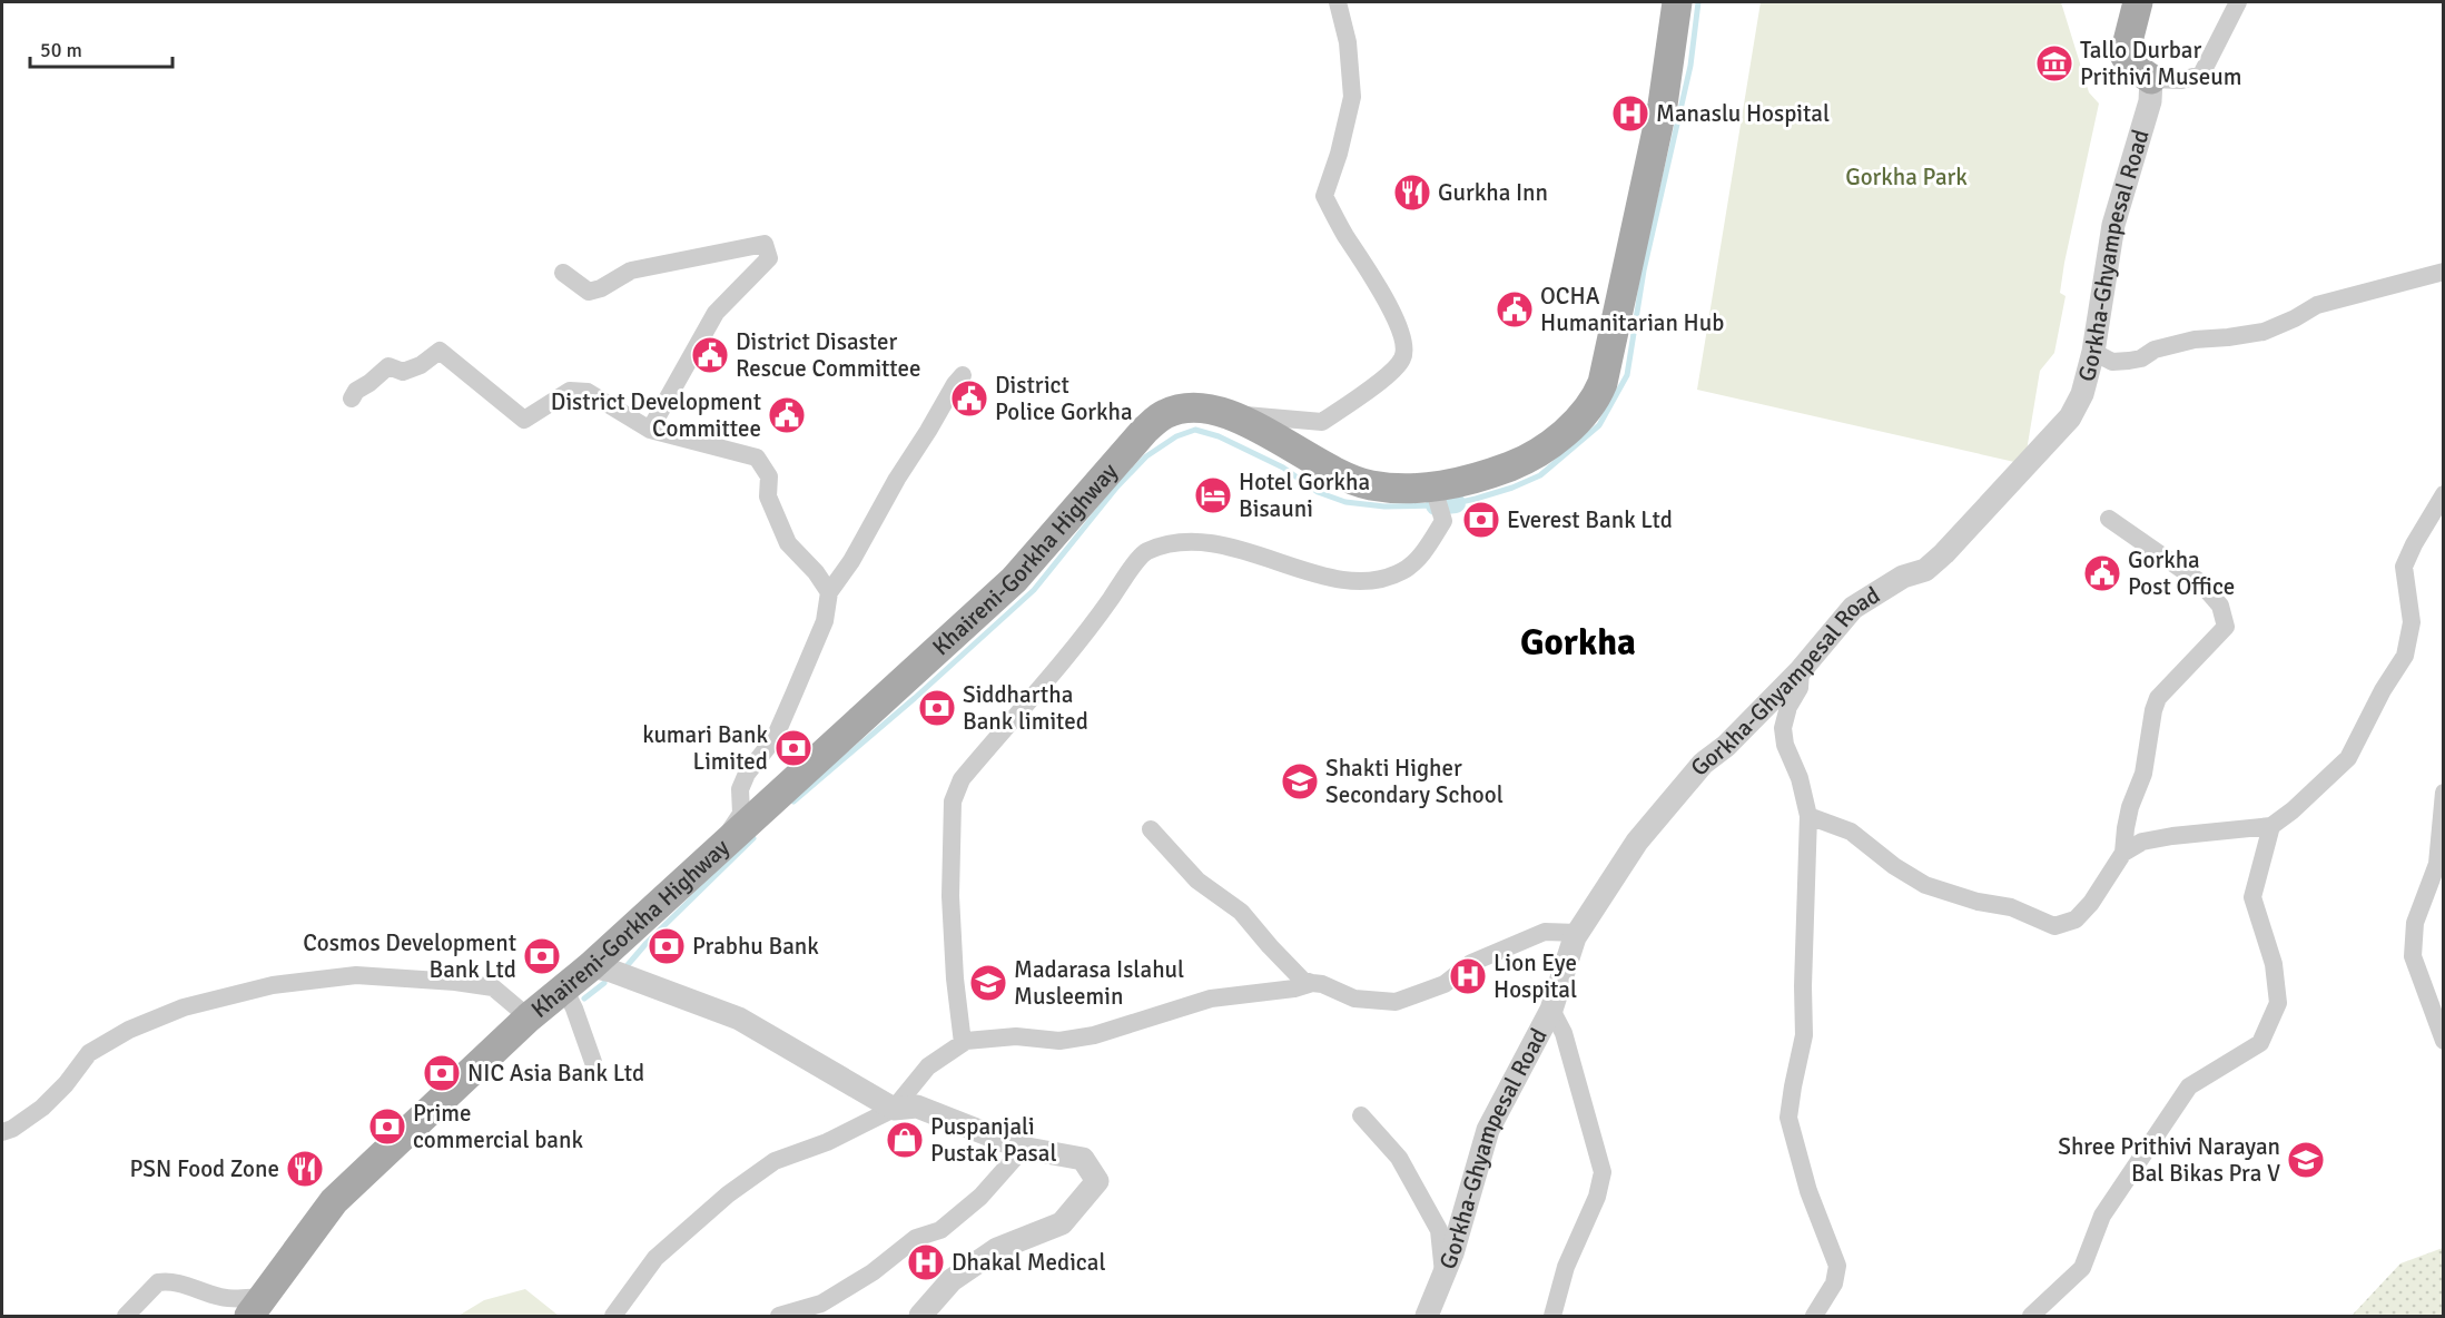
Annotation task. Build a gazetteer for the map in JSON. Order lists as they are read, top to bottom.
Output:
{
  "streets": {
    "main road": ["Khaireni-Gorkha Highway"],
    "street": ["Gorkha-Ghyampesal Road"]
  },
  "districts": ["Gorkha"],
  "parks": ["Gorkha Park"],
  "places": {
    "museum": ["Tallo Durbar Prithivi Museum"],
    "hospital": ["Manaslu Hospital", "Lion Eye Hospital", "Dhakal Medical"],
    "restaurant": ["Gurkha Inn", "PSN Food Zone"],
    "public building": [
      "OCHA Humanitarian Hub",
      "District Disaster Rescue Committee",
      "District Police Gorkha",
      "District Development Committee",
      "Gorkha Post Office"
    ],
    "hotel": ["Hotel Gorkha Bisauni"],
    "bank": [
      "Everest Bank Ltd",
      "Siddhartha Bank limited",
      "kumari Bank Limited",
      "Prabhu Bank",
      "Cosmos Development Bank Ltd",
      "NIC Asia Bank Ltd",
      "Prime commercial bank"
    ],
    "school or university": ["Shakti Higher Secondary School", "Madarasa Islahul Musleemin", "Shree Prithivi Narayan Bal Bikas Pra V"],
    "shop": ["Puspanjali Pustak Pasal"]
  },
  "scale_bar": "50 m"
}
